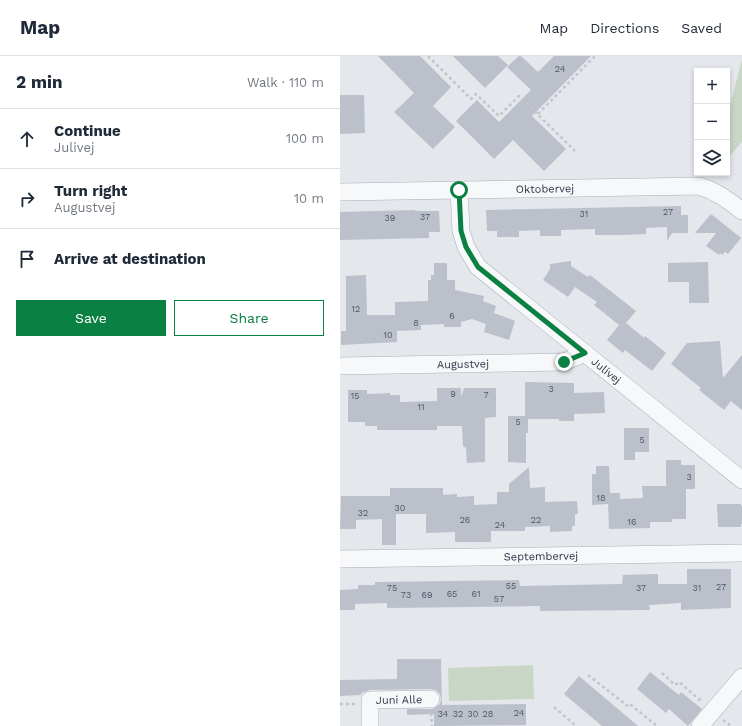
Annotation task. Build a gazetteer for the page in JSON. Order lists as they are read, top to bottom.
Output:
{
  "streets": {
    "street": [
      "Oktobervej",
      "Augustvej",
      "Julivej",
      "Septembervej",
      "Juni Alle"
    ]
  },
  "crossings": [
    ["Oktobervej", "Julivej"],
    ["Augustvej", "Julivej"]
  ],
  "house_numbers": [
    "24",
    "27",
    "31",
    "37",
    "39",
    "12",
    "6",
    "8",
    "10",
    "3",
    "9",
    "7",
    "15",
    "11",
    "5",
    "5",
    "3",
    "18",
    "30",
    "32",
    "26",
    "22",
    "16",
    "24",
    "55",
    "27",
    "75",
    "37",
    "31",
    "65",
    "61",
    "73",
    "69",
    "57",
    "24",
    "34",
    "32",
    "30",
    "28"
  ],
  "page": {
    "header": "Map",
    "nav": ["Map", "Directions", "Saved"],
    "heading": ["2 min", "Walk · 110 m"],
    "map_buttons": ["+", "−"],
    "list": [
      ["Continue", "Julivej", "100 m"],
      ["Turn right", "Augustvej", "10 m"],
      "Arrive at destination"
    ],
    "buttons": ["Save", "Share"]
  }
}
